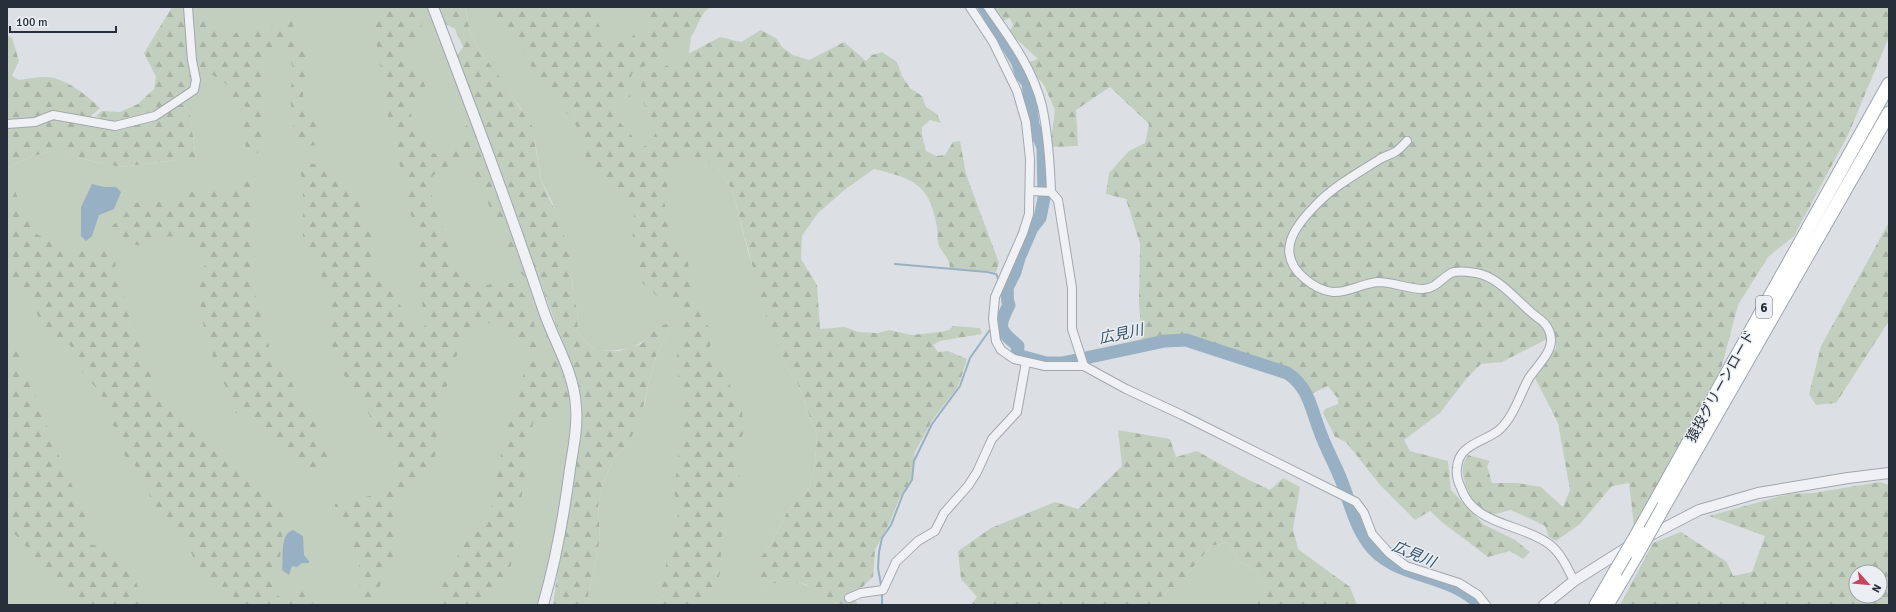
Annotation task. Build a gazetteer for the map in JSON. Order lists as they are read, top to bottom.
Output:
{
  "streets": {
    "main road": ["6", "猿投グリーンロード"]
  },
  "water": ["広見川"],
  "scale_bar": "100 m",
  "north": "bottom right"
}
